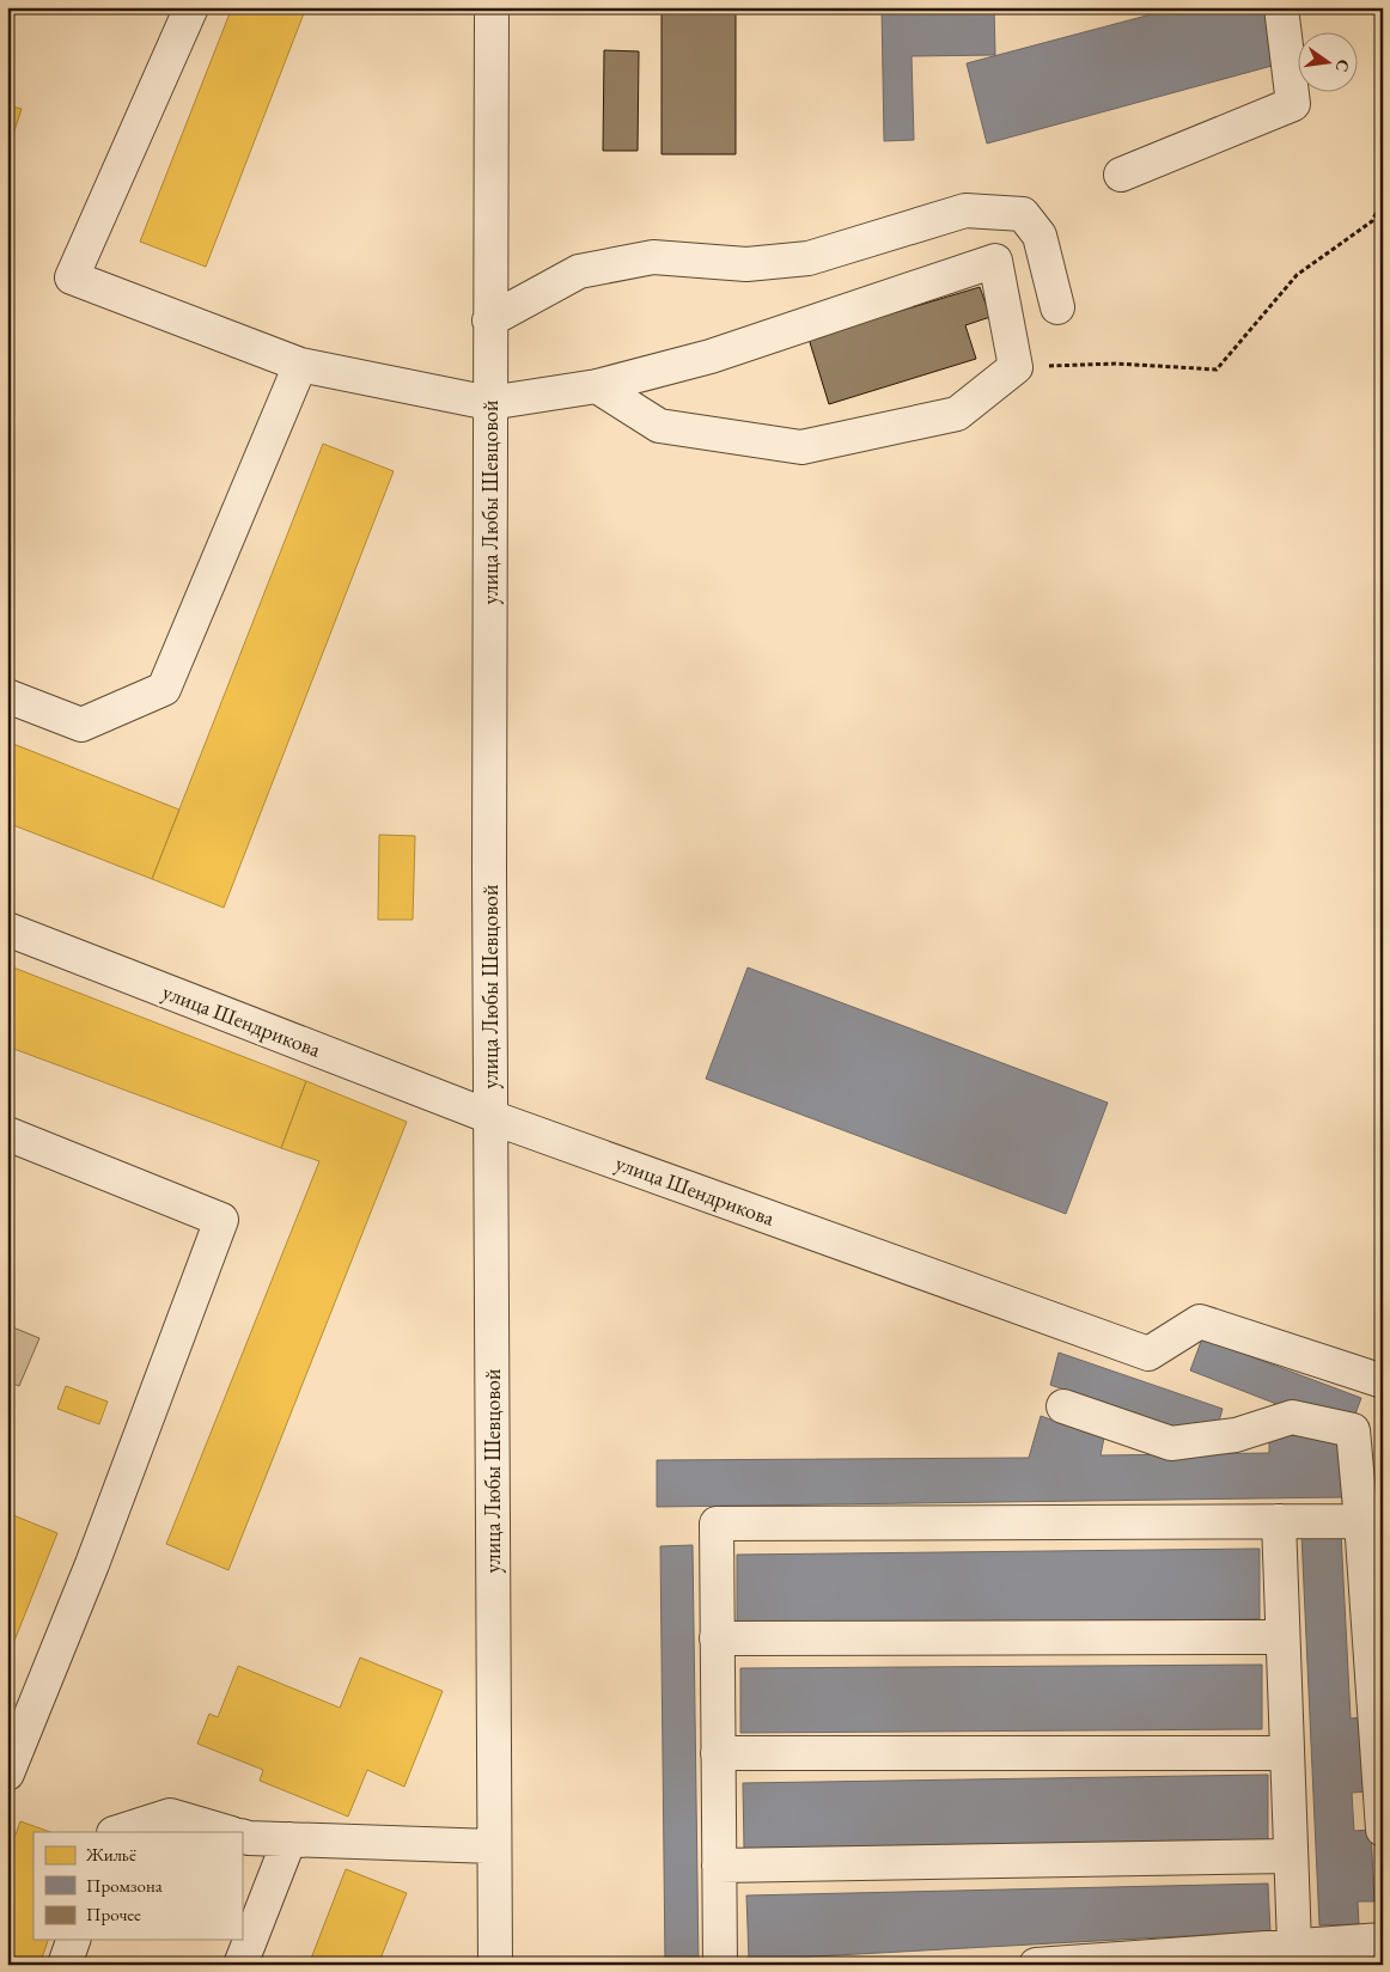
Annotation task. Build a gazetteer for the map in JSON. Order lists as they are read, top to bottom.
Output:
{
  "streets": {
    "street": ["улица Любы Шевцовой", "улица Шендрикова"]
  },
  "crossings": [
    ["улица Любы Шевцовой", "улица Шендрикова"]
  ],
  "legend": ["Жильё", "Промзона", "Прочее"],
  "north": "right"
}
